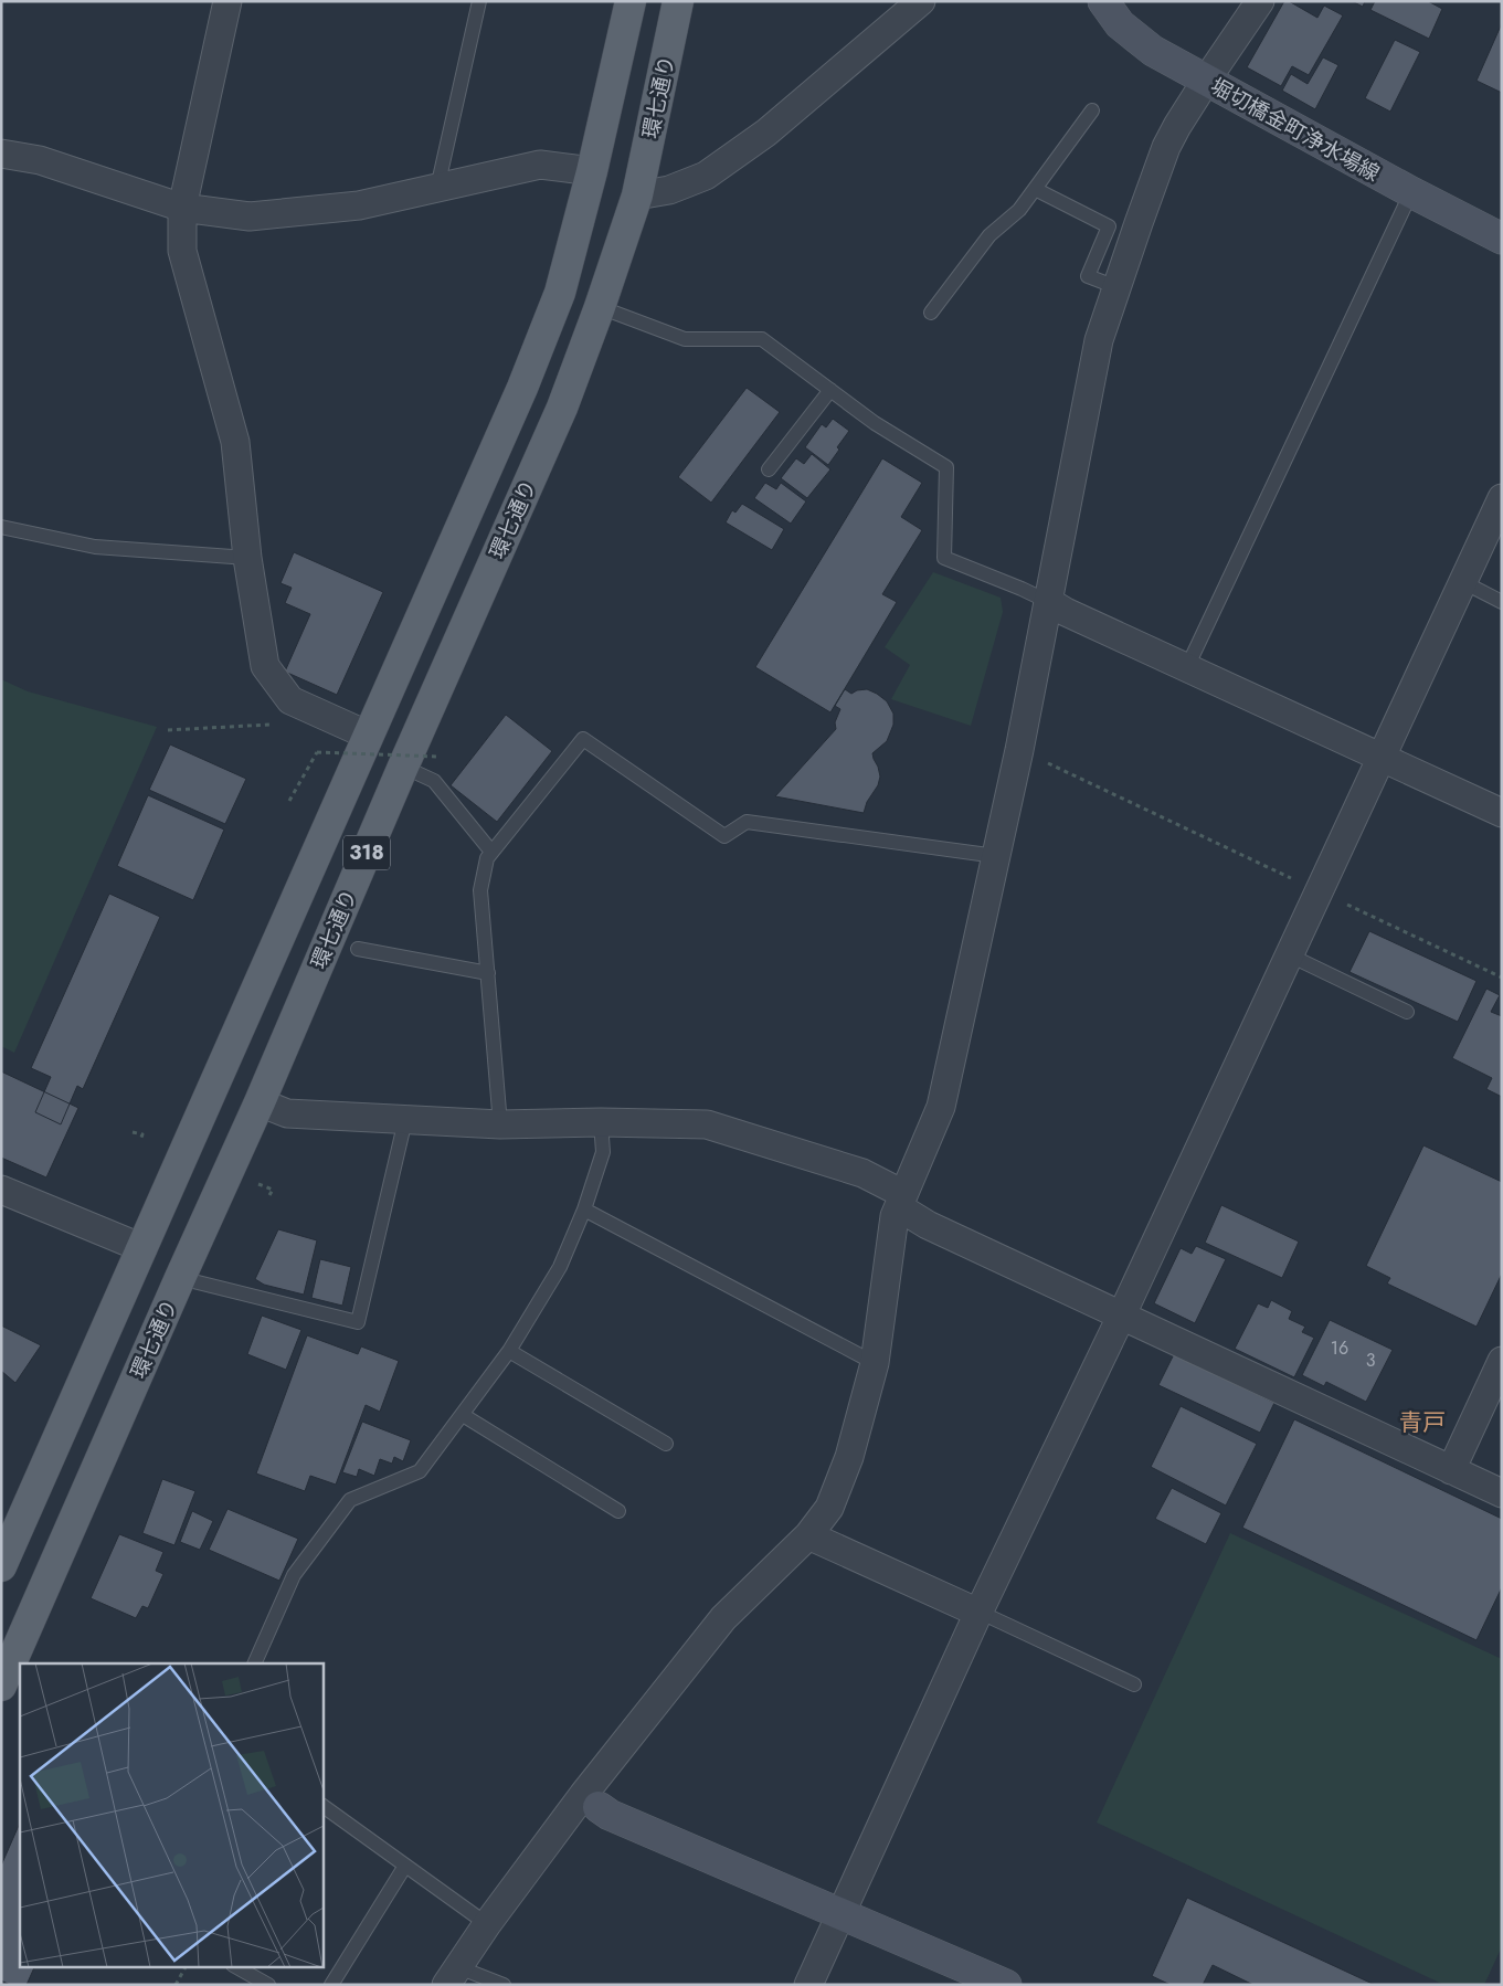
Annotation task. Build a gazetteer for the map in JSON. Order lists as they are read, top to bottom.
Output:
{
  "streets": {
    "main road": ["環七通り", "318"],
    "street": ["堀切橋金町浄水場線"]
  },
  "districts": ["青戸"],
  "house_numbers": ["16", "3"]
}
